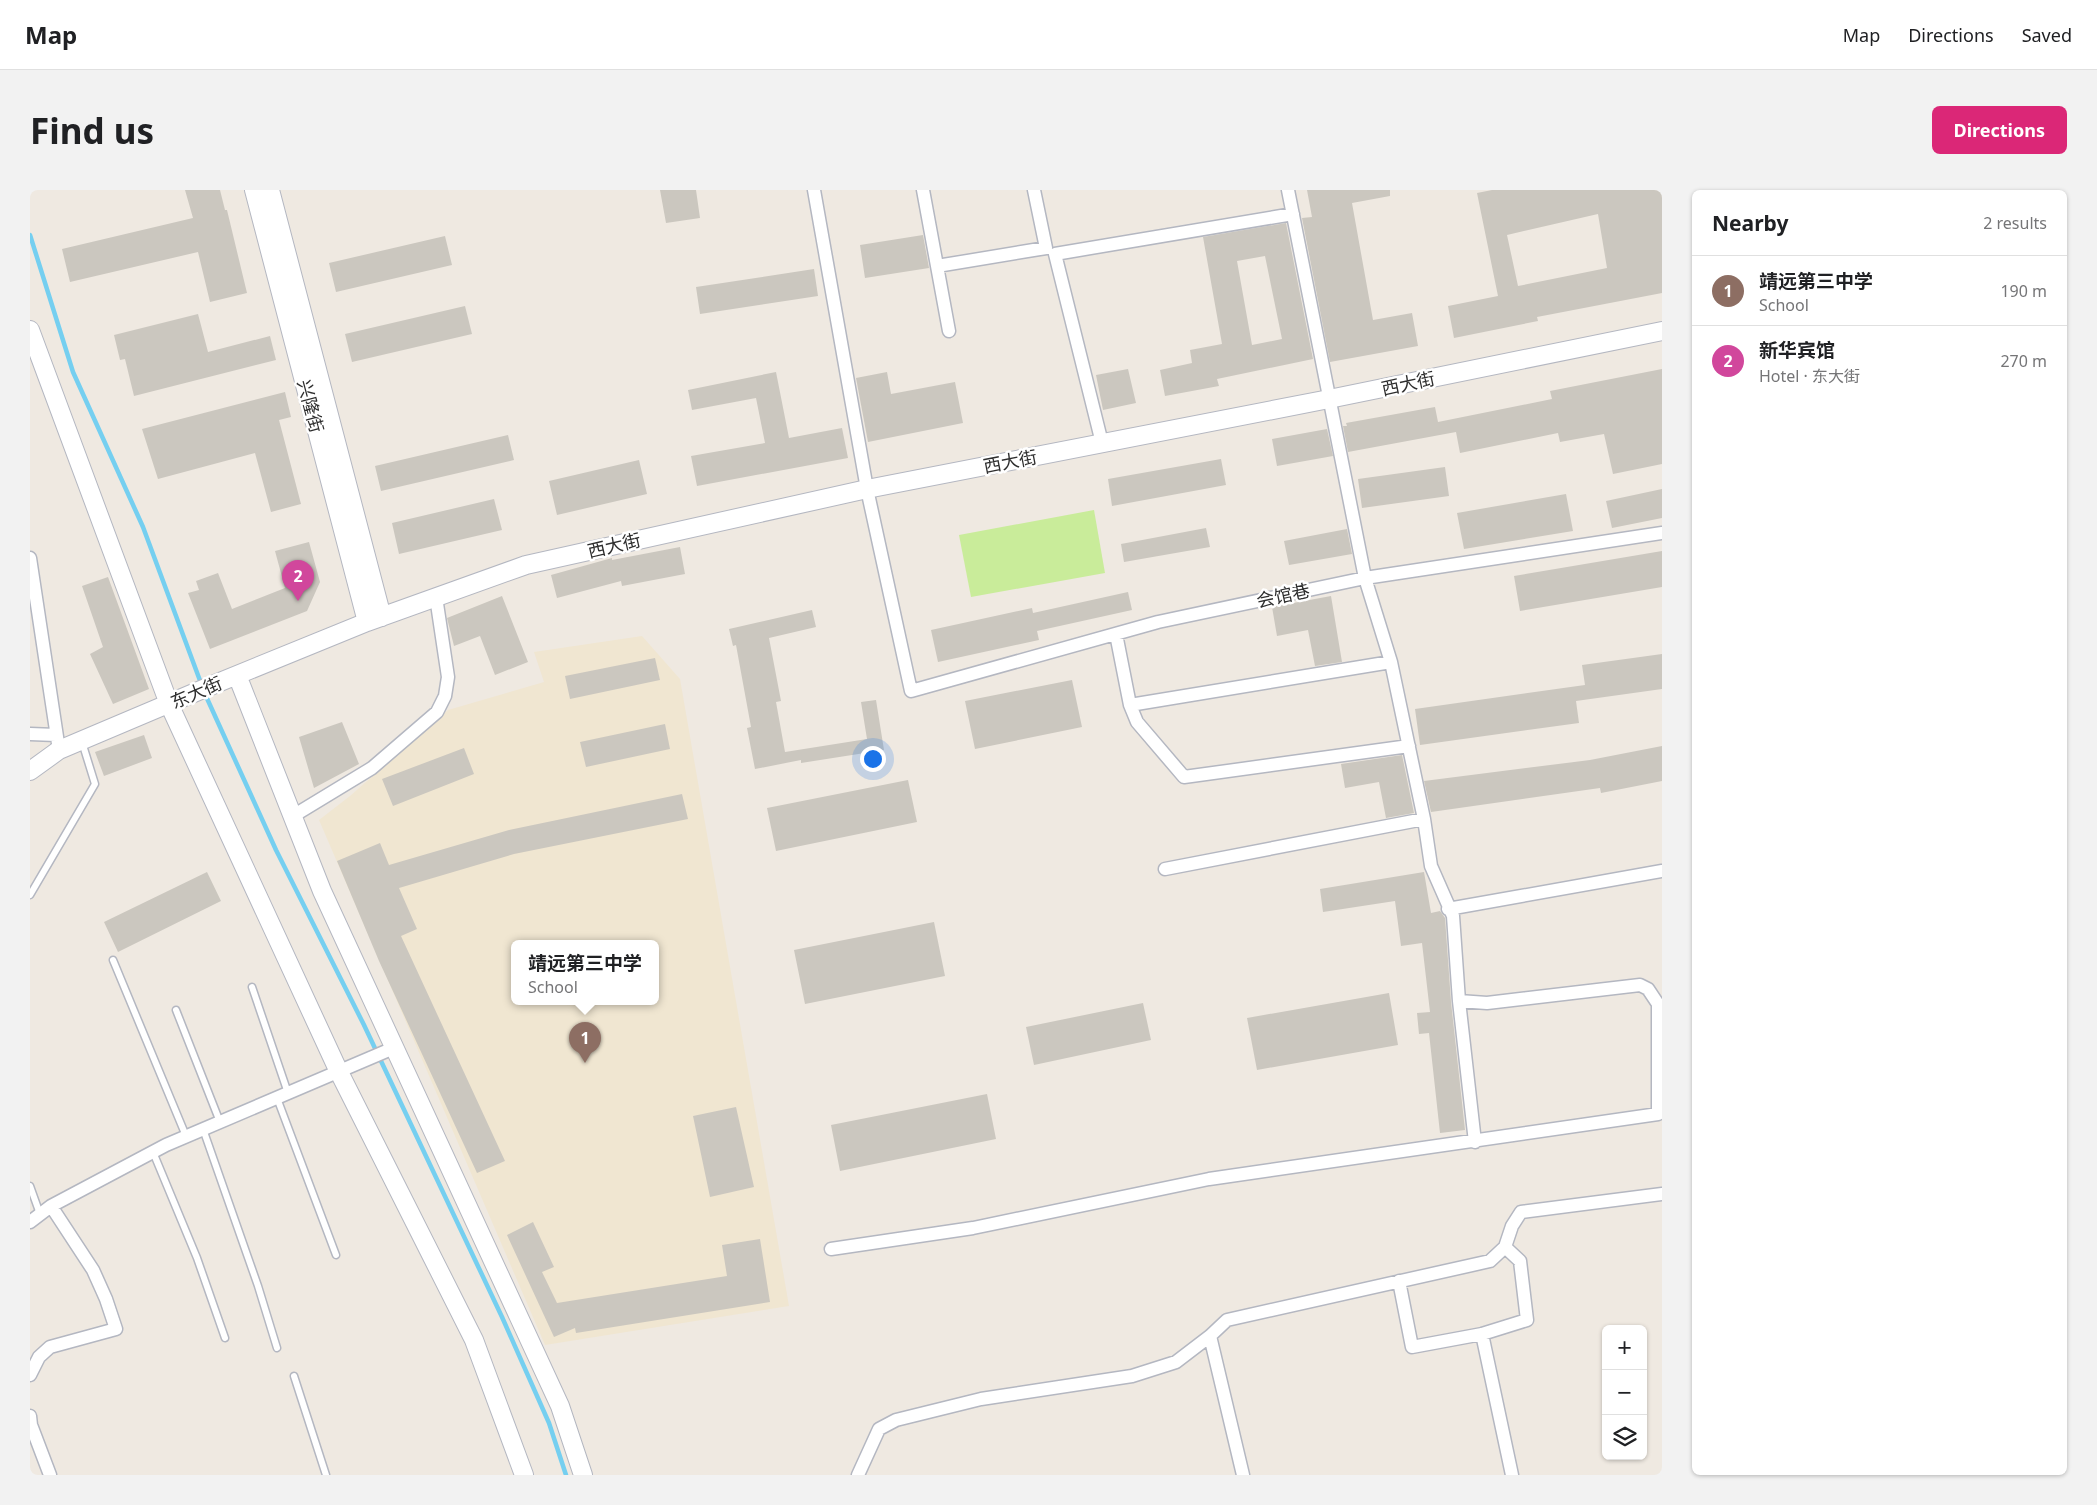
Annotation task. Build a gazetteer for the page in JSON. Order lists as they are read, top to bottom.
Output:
{
  "streets": {
    "main road": ["西大街", "兴隆街", "东大街"],
    "street": ["会馆巷"]
  },
  "crossings": [
    ["西大街", "兴隆街"],
    ["西大街", "会馆巷"],
    ["西大街", "东大街"],
    ["兴隆街", "东大街"]
  ],
  "page": {
    "header": "Map",
    "nav": ["Map", "Directions", "Saved"],
    "buttons": "Directions",
    "title": "Find us",
    "heading": ["Nearby", "2 results"],
    "list": [
      {
        "mark": "1",
        "name": "靖远第三中学",
        "note": "School",
        "value": "190 m"
      },
      {
        "mark": "2",
        "name": "新华宾馆",
        "note": "Hotel · 东大街",
        "value": "270 m"
      }
    ],
    "pins": ["2", "1"],
    "popup": ["靖远第三中学", "School"],
    "map_buttons": ["+", "−"]
  }
}
